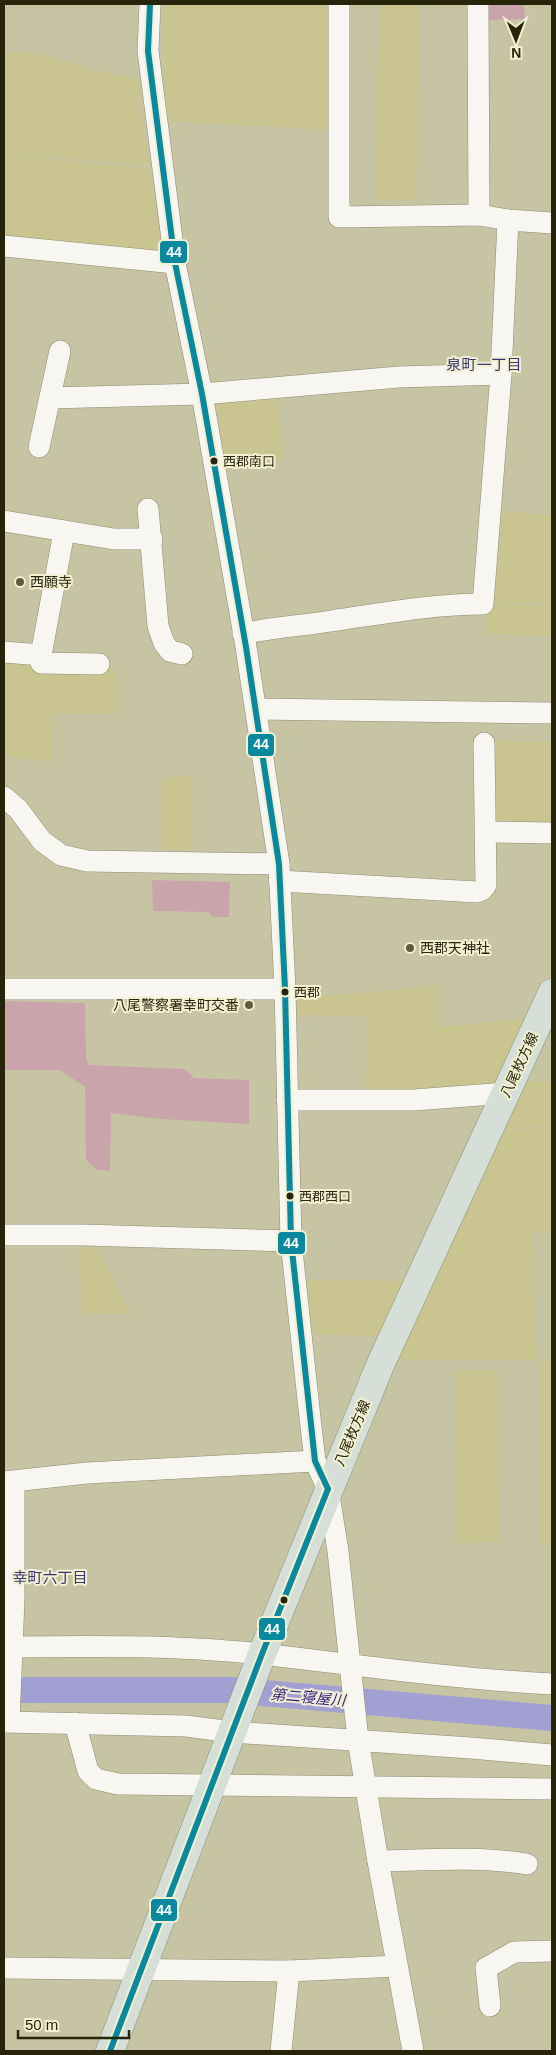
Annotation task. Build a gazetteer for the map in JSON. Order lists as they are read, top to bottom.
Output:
{
  "streets": {
    "main road": ["八尾枚方線"]
  },
  "districts": ["泉町一丁目", "幸町六丁目"],
  "water": ["第二寝屋川"],
  "places": [
    "西郡南口",
    "西願寺",
    "西郡天神社",
    "西郡",
    "八尾警察署幸町交番",
    "西郡西口"
  ],
  "lines": ["transit line 44"],
  "scale_bar": "50 m",
  "north": "bottom"
}
